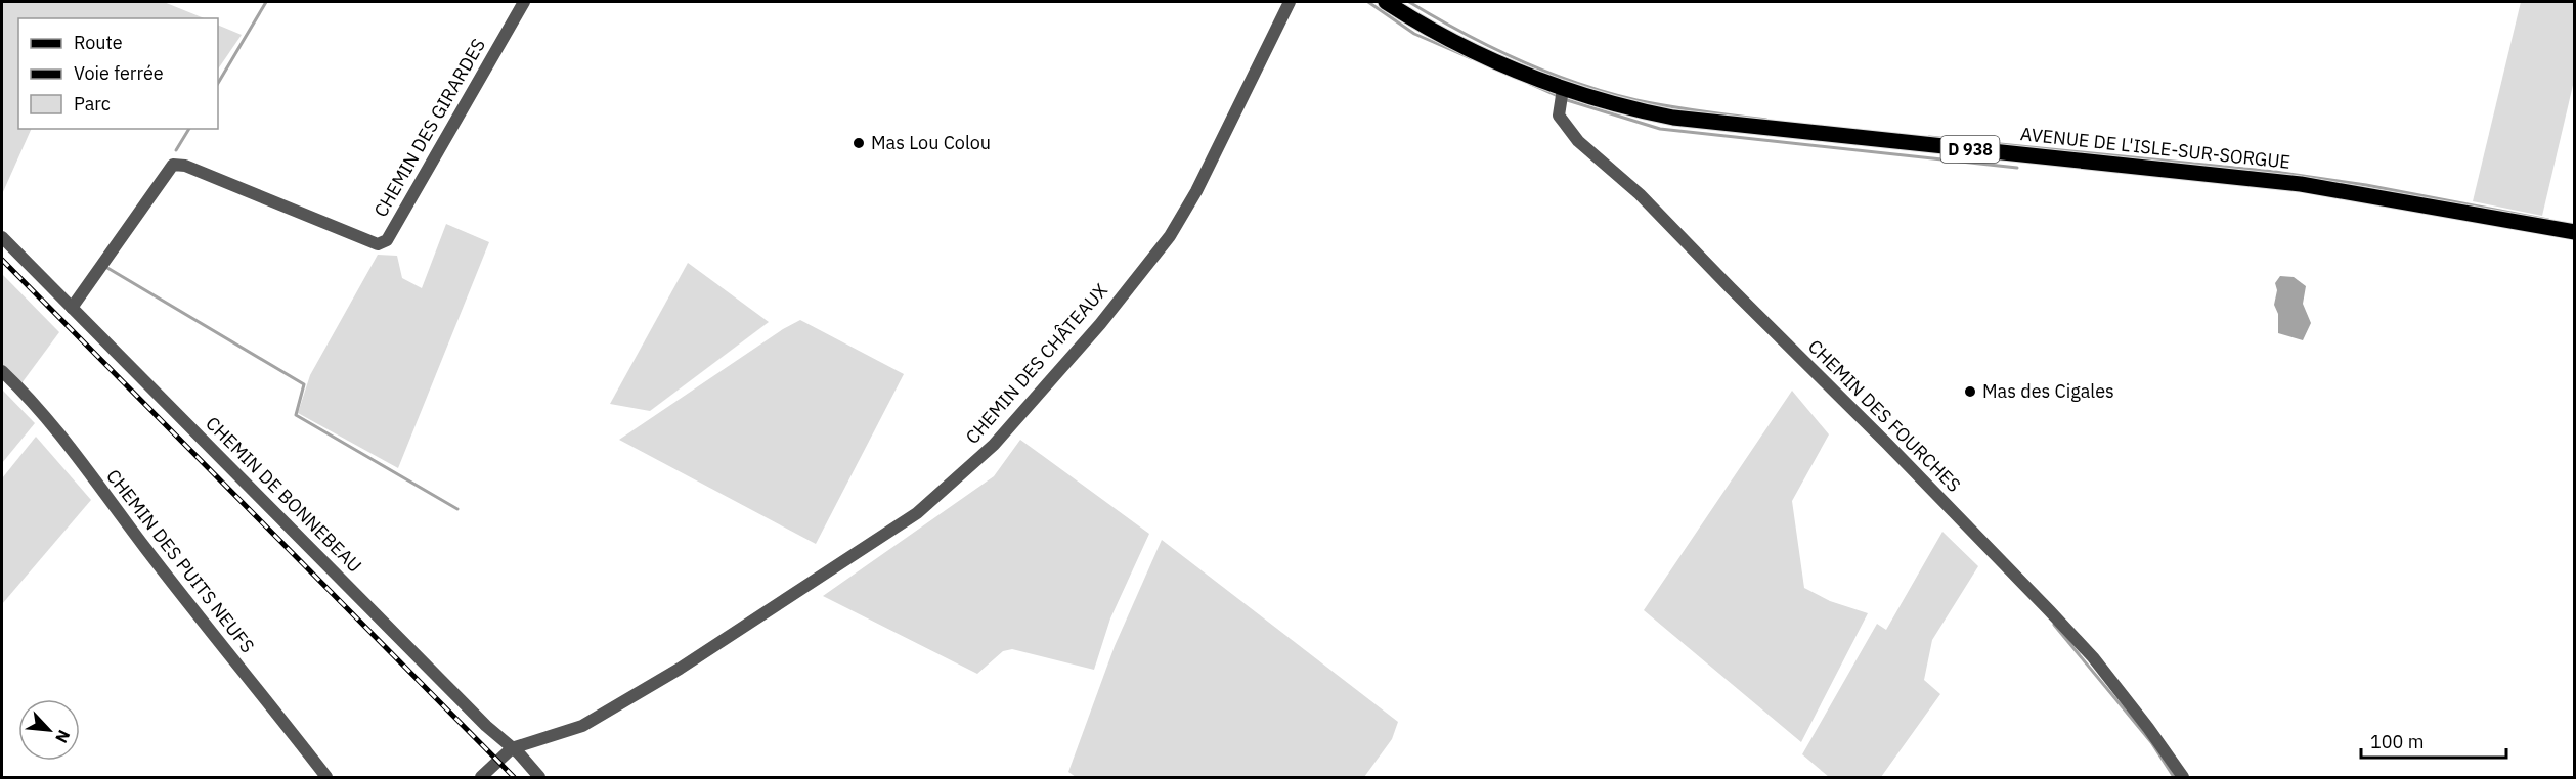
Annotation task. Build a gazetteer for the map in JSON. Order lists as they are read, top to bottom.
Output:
{
  "streets": {
    "main road": ["AVENUE DE L'ISLE-SUR-SORGUE", "D 938"],
    "street": [
      "CHEMIN DES GIRARDES",
      "CHEMIN DES CHÂTEAUX",
      "CHEMIN DES FOURCHES",
      "CHEMIN DE BONNEBEAU",
      "CHEMIN DES PUITS NEUFS"
    ]
  },
  "crossings": [
    ["CHEMIN DES GIRARDES", "CHEMIN DE BONNEBEAU"],
    ["AVENUE DE L'ISLE-SUR-SORGUE", "CHEMIN DES FOURCHES"],
    ["CHEMIN DES CHÂTEAUX", "CHEMIN DE BONNEBEAU"]
  ],
  "places": ["Mas Lou Colou", "Mas des Cigales"],
  "legend": ["Route", "Voie ferrée", "Parc"],
  "scale_bar": "100 m",
  "north": "bottom right"
}
